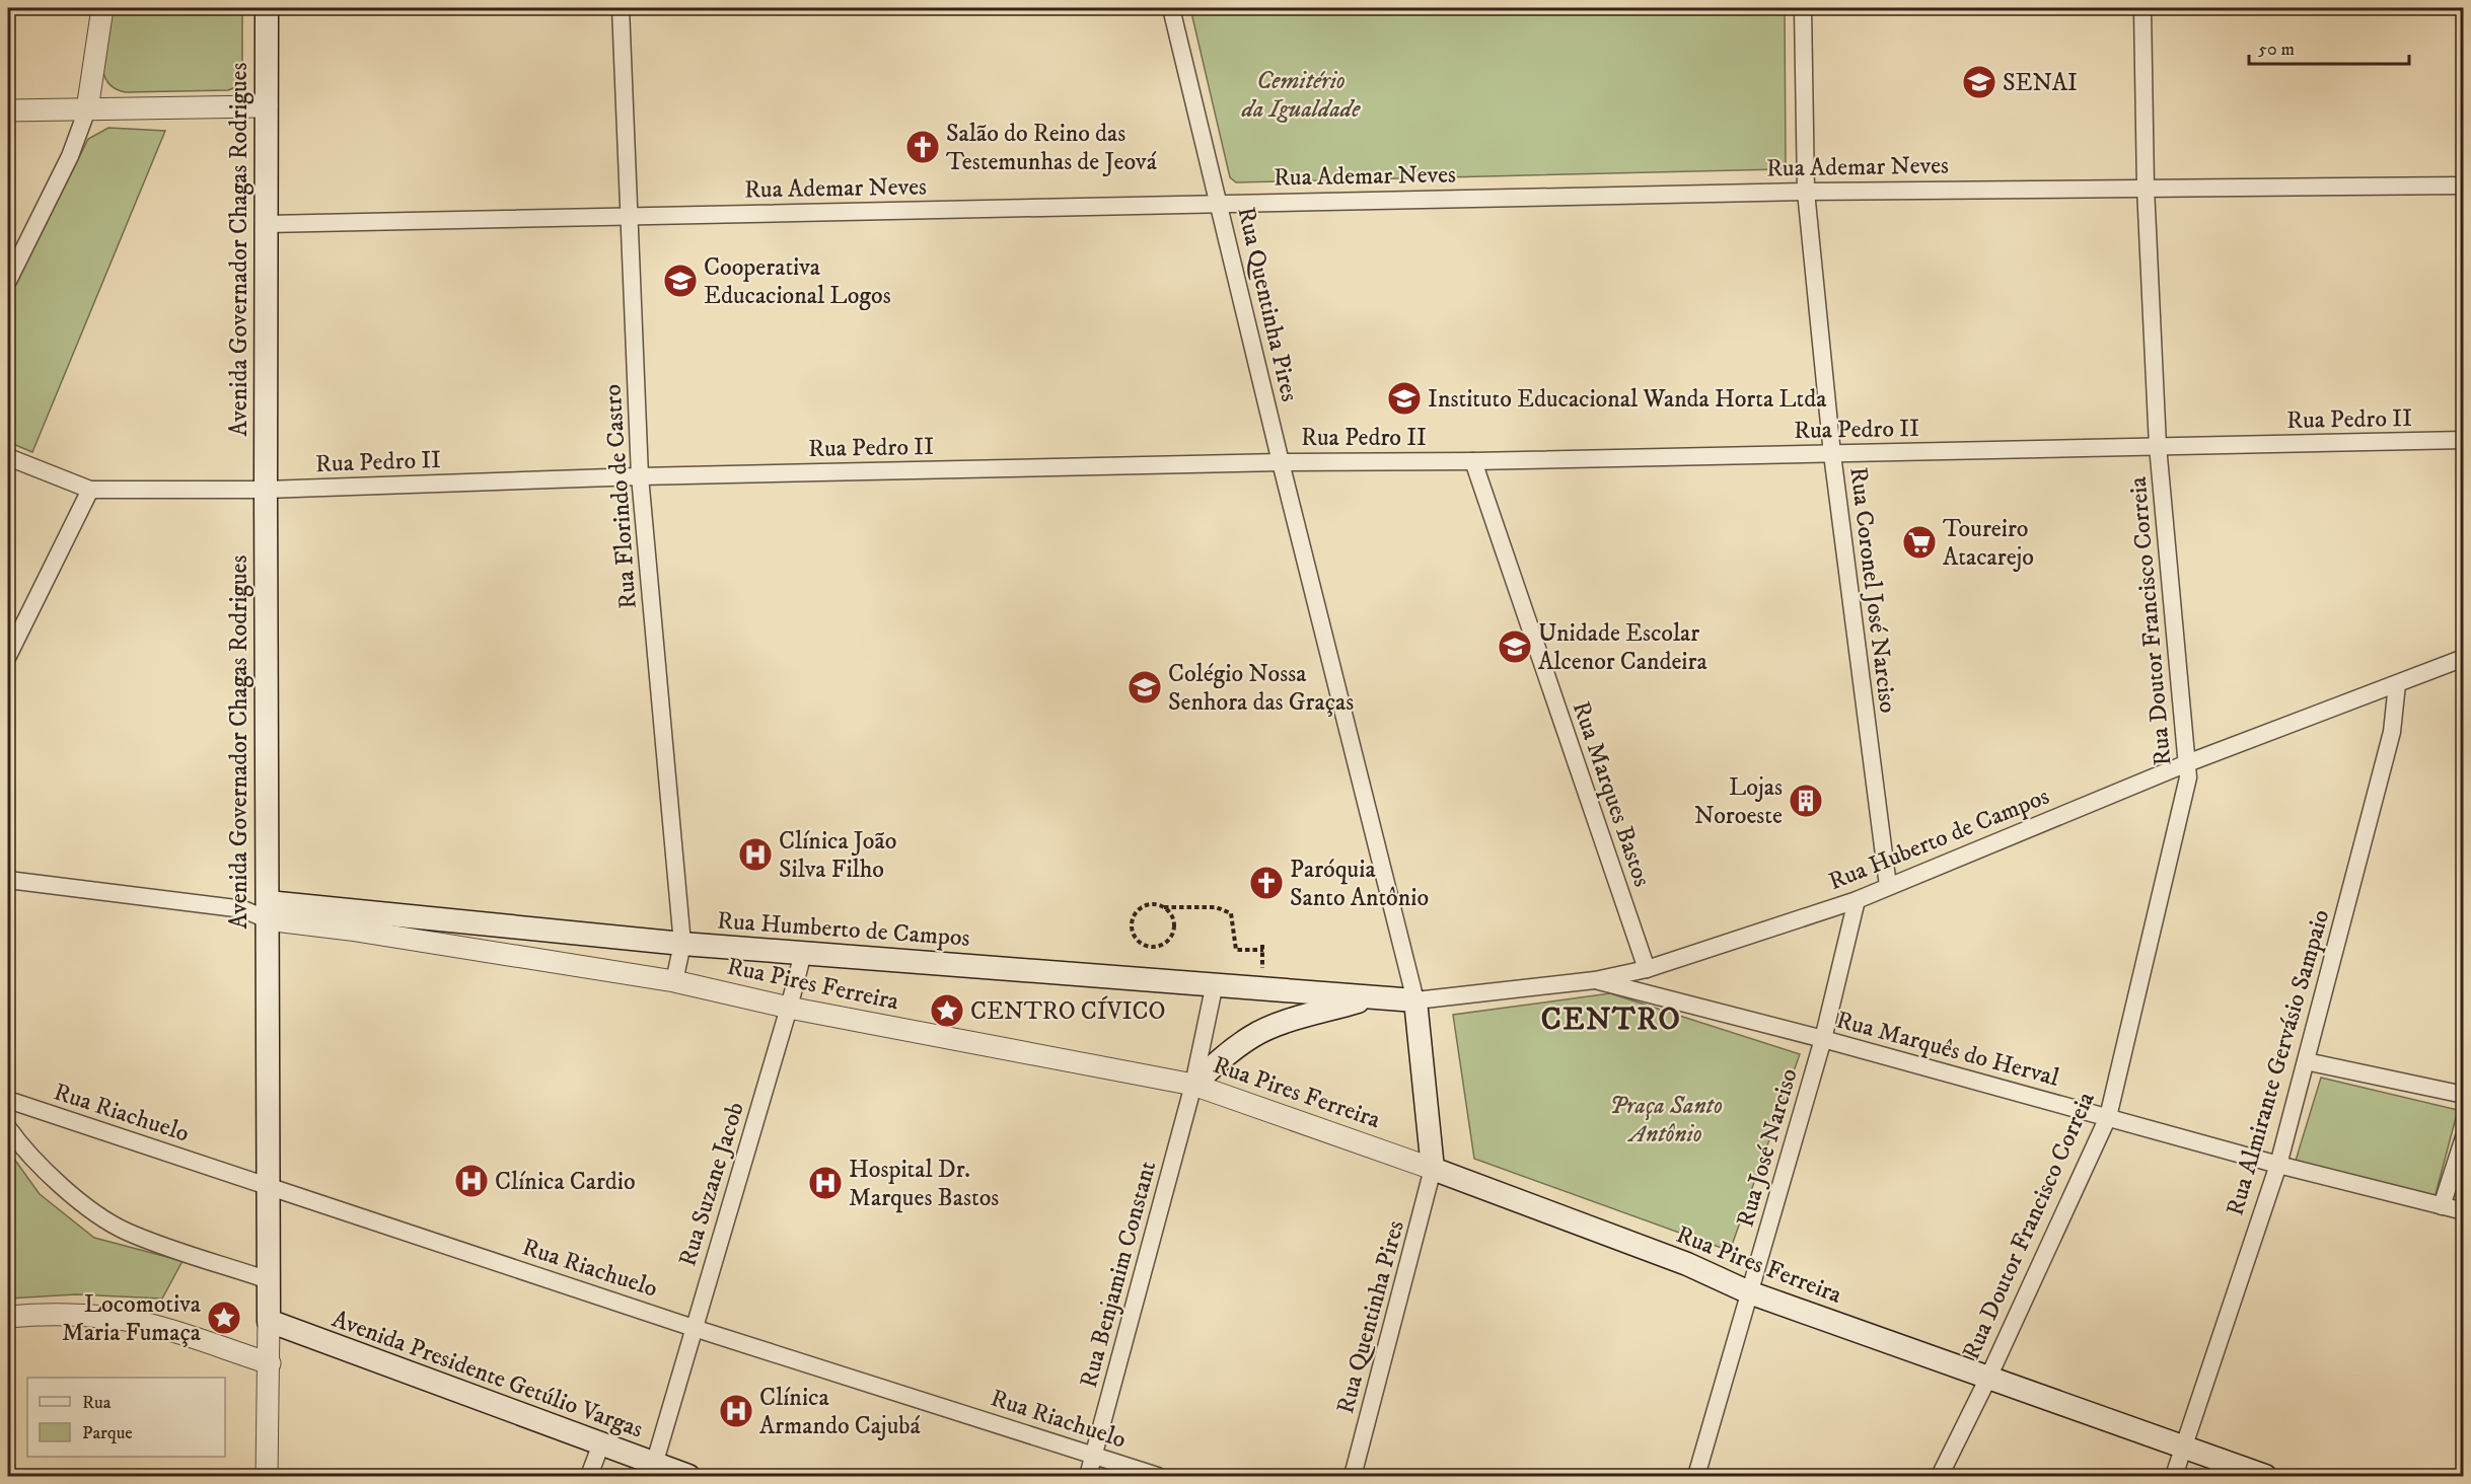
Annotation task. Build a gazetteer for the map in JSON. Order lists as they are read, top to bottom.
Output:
{
  "streets": {
    "main road": [
      "Avenida Governador Chagas Rodrigues",
      "Rua Humberto de Campos",
      "Rua Pires Ferreira",
      "Avenida Presidente Getúlio Vargas"
    ],
    "street": [
      "Rua Ademar Neves",
      "Rua Quentinha Pires",
      "Rua Pedro II",
      "Rua Florindo de Castro",
      "Rua Coronel José Narciso",
      "Rua Doutor Francisco Correia",
      "Rua Marques Bastos",
      "Rua Huberto de Campos",
      "Rua Marquês do Herval",
      "Rua Almirante Gervásio Sampaio",
      "Rua Riachuelo",
      "Rua José Narciso",
      "Rua Suzane Jacob",
      "Rua Benjamim Constant"
    ]
  },
  "crossings": [
    ["Rua Ademar Neves", "Avenida Governador Chagas Rodrigues"],
    ["Rua Ademar Neves", "Rua Quentinha Pires"],
    ["Rua Ademar Neves", "Rua Florindo de Castro"],
    ["Rua Ademar Neves", "Rua Coronel José Narciso"],
    ["Rua Ademar Neves", "Rua Doutor Francisco Correia"],
    ["Avenida Governador Chagas Rodrigues", "Rua Pedro II"],
    ["Avenida Governador Chagas Rodrigues", "Rua Humberto de Campos"],
    ["Avenida Governador Chagas Rodrigues", "Rua Pires Ferreira"],
    ["Avenida Governador Chagas Rodrigues", "Rua Riachuelo"],
    ["Avenida Governador Chagas Rodrigues", "Avenida Presidente Getúlio Vargas"],
    ["Rua Quentinha Pires", "Rua Pedro II"],
    ["Rua Quentinha Pires", "Rua Huberto de Campos"],
    ["Rua Quentinha Pires", "Rua Humberto de Campos"],
    ["Rua Quentinha Pires", "Rua Pires Ferreira"],
    ["Rua Pedro II", "Rua Florindo de Castro"],
    ["Rua Pedro II", "Rua Coronel José Narciso"],
    ["Rua Pedro II", "Rua Doutor Francisco Correia"],
    ["Rua Pedro II", "Rua Marques Bastos"],
    ["Rua Florindo de Castro", "Rua Humberto de Campos"],
    ["Rua Florindo de Castro", "Rua Pires Ferreira"],
    ["Rua Coronel José Narciso", "Rua Huberto de Campos"],
    ["Rua Doutor Francisco Correia", "Rua Huberto de Campos"],
    ["Rua Doutor Francisco Correia", "Rua Pires Ferreira"],
    ["Rua Doutor Francisco Correia", "Rua Marquês do Herval"],
    ["Rua Marques Bastos", "Rua Huberto de Campos"],
    ["Rua Huberto de Campos", "Rua Humberto de Campos"],
    ["Rua Huberto de Campos", "Rua Marquês do Herval"],
    ["Rua Huberto de Campos", "Rua Almirante Gervásio Sampaio"],
    ["Rua Huberto de Campos", "Rua José Narciso"],
    ["Rua Humberto de Campos", "Rua Pires Ferreira"],
    ["Rua Humberto de Campos", "Rua Suzane Jacob"],
    ["Rua Humberto de Campos", "Rua Benjamim Constant"],
    ["Rua Pires Ferreira", "Rua Almirante Gervásio Sampaio"],
    ["Rua Pires Ferreira", "Rua José Narciso"],
    ["Rua Pires Ferreira", "Rua Suzane Jacob"],
    ["Rua Pires Ferreira", "Rua Benjamim Constant"],
    ["Rua Marquês do Herval", "Rua Almirante Gervásio Sampaio"],
    ["Rua Marquês do Herval", "Rua José Narciso"],
    ["Rua Riachuelo", "Rua Suzane Jacob"],
    ["Rua Riachuelo", "Rua Benjamim Constant"],
    ["Rua Suzane Jacob", "Avenida Presidente Getúlio Vargas"]
  ],
  "districts": ["CENTRO"],
  "parks": ["Cemitério da Igualdade", "Praça Santo Antônio"],
  "places": {
    "school or university": [
      "SENAI",
      "Cooperativa Educacional Logos",
      "Instituto Educacional Wanda Horta Ltda",
      "Unidade Escolar Alcenor Candeira",
      "Colégio Nossa Senhora das Graças"
    ],
    "church": ["Salão do Reino das Testemunhas de Jeová", "Paróquia Santo Antônio"],
    "supermarket": ["Toureiro Atacarejo"],
    "building": ["Lojas Noroeste"],
    "hospital": [
      "Clínica João Silva Filho",
      "Clínica Cardio",
      "Hospital Dr. Marques Bastos",
      "Clínica Armando Cajubá"
    ],
    "place": ["CENTRO CÍVICO", "Locomotiva Maria Fumaça"]
  },
  "legend": ["Rua", "Parque"],
  "scale_bar": "50 m"
}
